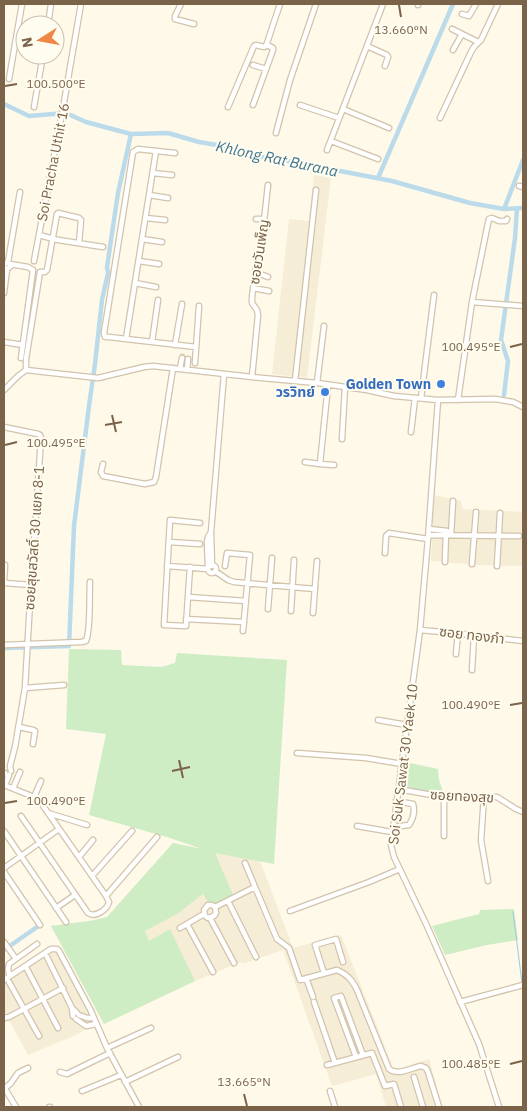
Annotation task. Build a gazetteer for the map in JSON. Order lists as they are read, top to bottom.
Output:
{
  "streets": {
    "street": [
      "Soi Pracha Uthit 16",
      "ซอยวันเพ็ญ",
      "ซอยสุขสวัสดิ์ 30 แยก 8-1",
      "ซอย ทองภํา",
      "Soi Suk Sawat 30 Yaek 10",
      "ซอยทองสุข"
    ]
  },
  "crossings": [
    ["ซอย ทองภํา", "Soi Suk Sawat 30 Yaek 10"],
    ["Soi Suk Sawat 30 Yaek 10", "ซอยทองสุข"]
  ],
  "water": ["Khlong Rat Burana"],
  "places": ["Golden Town", "วรวิทย์"],
  "north": "left",
  "coordinates": [
    "13.660°N",
    "100.500°E",
    "100.495°E",
    "100.490°E",
    "100.485°E",
    "13.665°N"
  ]
}
